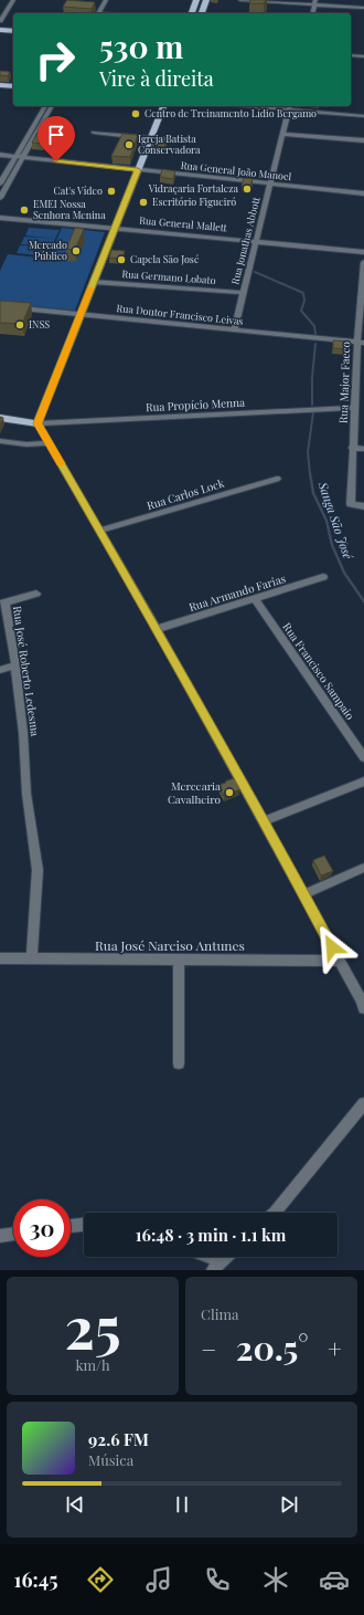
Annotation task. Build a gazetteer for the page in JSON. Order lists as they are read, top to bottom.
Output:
{
  "streets": {
    "street": [
      "Rua General João Manoel",
      "Rua General Mallett",
      "Rua Jonathas Abbott",
      "Rua Germano Lobato",
      "Rua Doutor Francisco Leivas",
      "Rua Major Faeco",
      "Rua Propício Menna",
      "Rua Carlos Lock",
      "Rua Armando Farias",
      "Rua José Roberto Ledesma",
      "Rua Francisco Sampaio",
      "Rua José Narciso Antunes"
    ]
  },
  "crossings": [
    ["Rua General João Manoel", "Rua Jonathas Abbott"],
    ["Rua General Mallett", "Rua Jonathas Abbott"],
    ["Rua Jonathas Abbott", "Rua Germano Lobato"],
    ["Rua Jonathas Abbott", "Rua Doutor Francisco Leivas"],
    ["Rua Doutor Francisco Leivas", "Rua Major Faeco"],
    ["Rua Major Faeco", "Rua Propício Menna"],
    ["Rua Armando Farias", "Rua Francisco Sampaio"],
    ["Rua José Roberto Ledesma", "Rua José Narciso Antunes"]
  ],
  "water": ["Sanga São José"],
  "places": [
    "Centro de Treinamento Lídio Bergamo",
    "Igreja Batista Conservadora",
    "Vidraçaria Fortaleza",
    "Cat's Vídeo",
    "Escritório Figueiró",
    "EMEI Nossa Senhora Menina",
    "Mercado Público",
    "Capela São José",
    "INSS",
    "Mercearia Cavalheiro"
  ],
  "page": {
    "turn": ["530 m", "Vire à direita"],
    "limit": "30",
    "trip": "16:48 · 3 min · 1.1 km",
    "tile": [
      ["25", "km/h"],
      "Clima"
    ],
    "heat": ["−", "20.5°", "+"],
    "song": ["92.6 FM", "Música"],
    "tabs": "16:45"
  }
}
